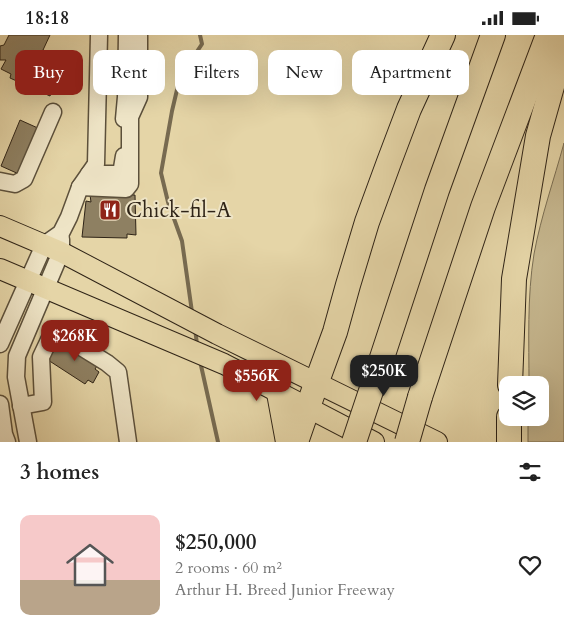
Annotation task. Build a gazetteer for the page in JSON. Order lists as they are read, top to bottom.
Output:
{
  "places": {
    "restaurant": ["Chick-fil-A"]
  },
  "page": {
    "status": "18:18",
    "chip": [
      "Buy",
      "Rent",
      "Filters",
      "New",
      "Apartment"
    ],
    "price": ["$268K", "$250K", "$556K"],
    "heading": "3 homes",
    "list": [
      {
        "name": "$250,000",
        "note": "2 rooms · 60 m² · Arthur H. Breed Junior Freeway"
      }
    ]
  }
}
